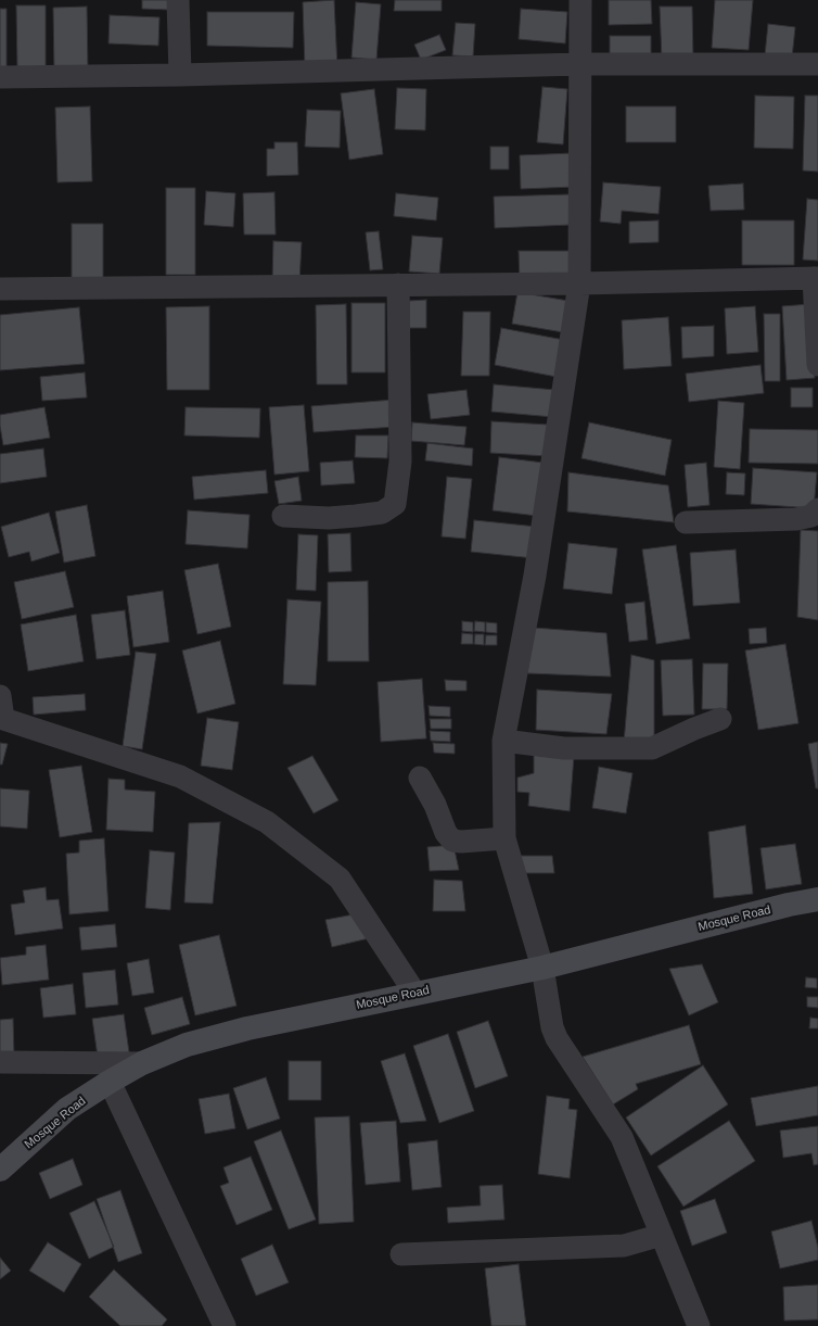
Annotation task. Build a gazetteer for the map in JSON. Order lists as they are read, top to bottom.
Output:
{
  "streets": {
    "street": ["Mosque Road"]
  }
}
